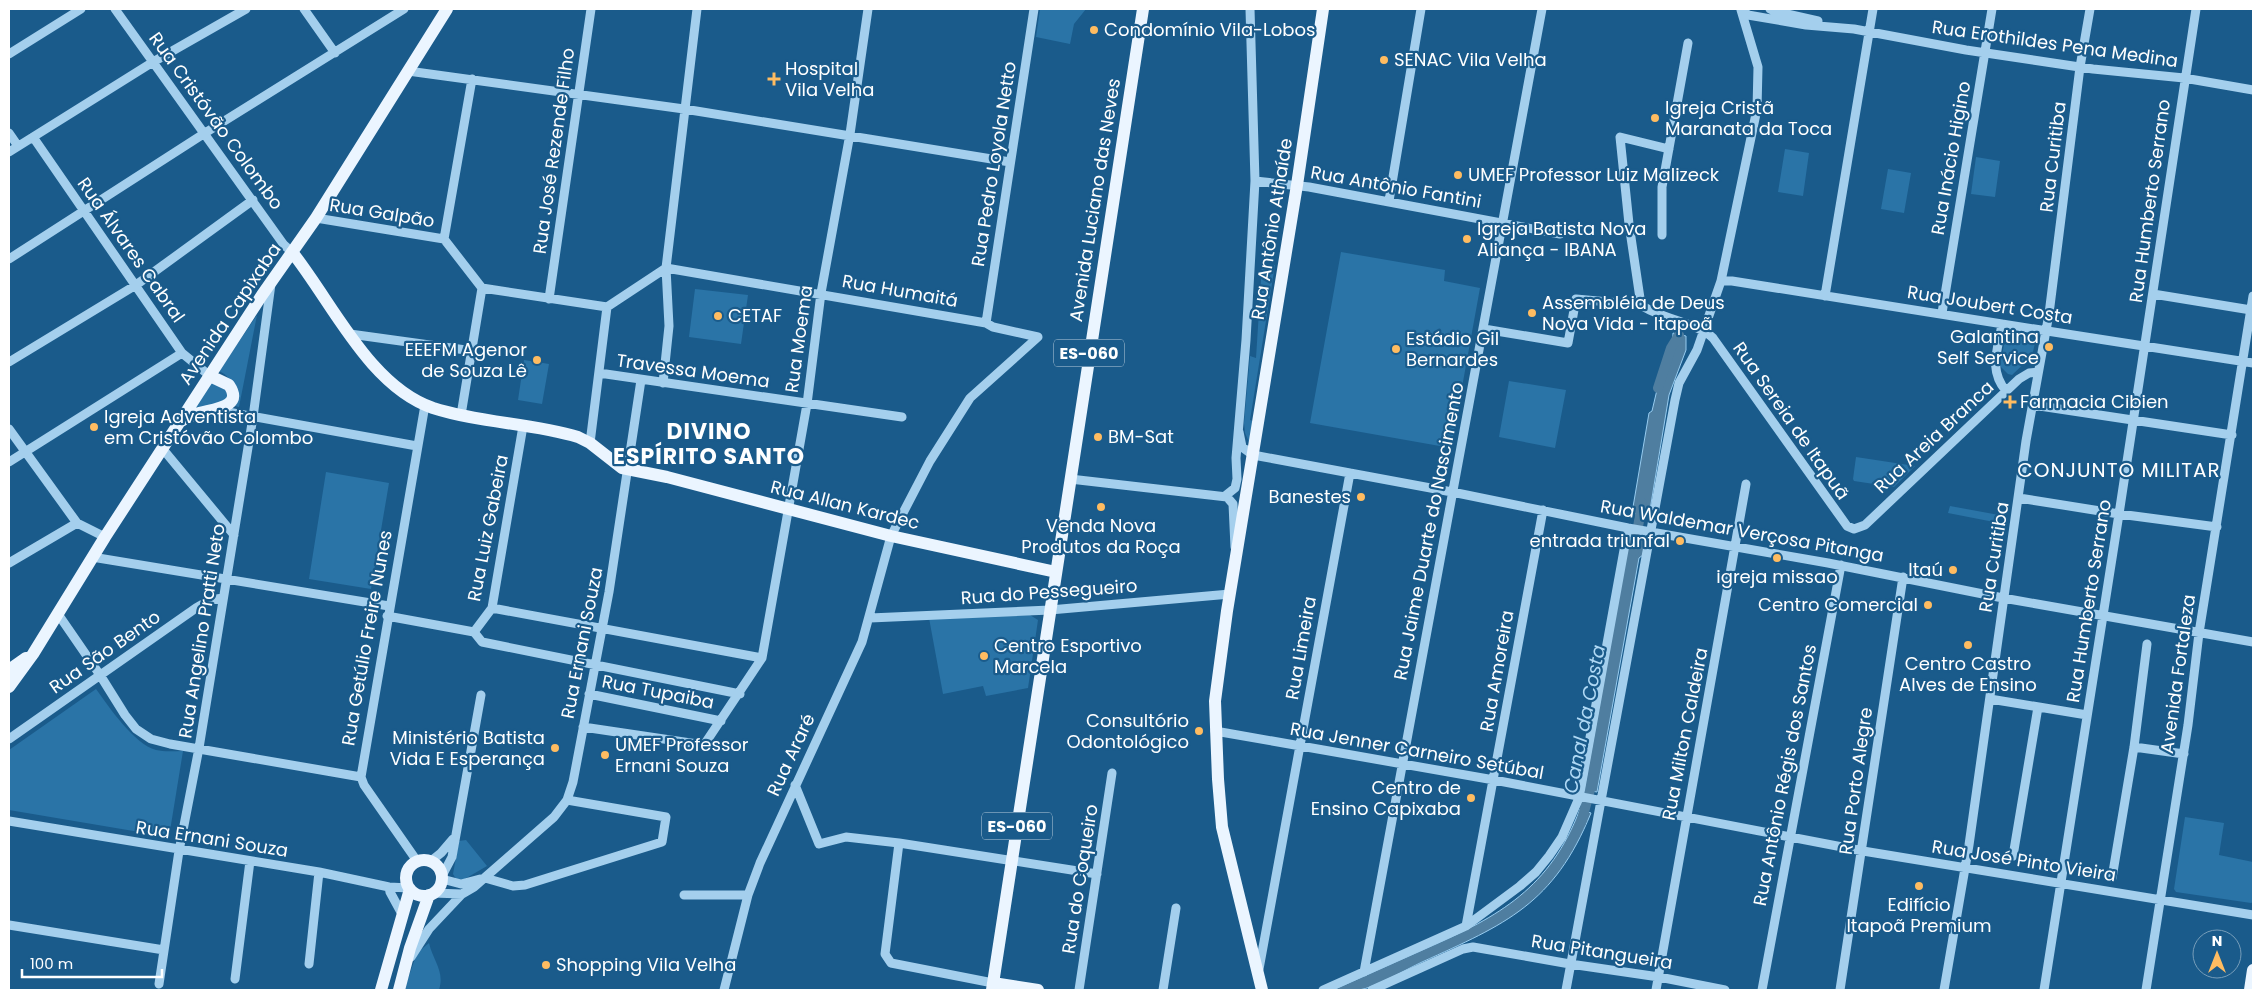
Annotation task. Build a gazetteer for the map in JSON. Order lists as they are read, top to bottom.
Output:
{
  "streets": {
    "main road": [
      "Avenida Luciano das Neves",
      "Rua Antônio Athaíde",
      "Avenida Capixaba",
      "ES-060",
      "Rua Allan Kardec"
    ],
    "street": [
      "Rua Erothildes Pena Medina",
      "Rua Cristóvão Colombo",
      "Rua José Rezende Filho",
      "Rua Curitiba",
      "Rua Inácio Higino",
      "Rua Pedro Loyola Netto",
      "Rua Antônio Fantini",
      "Rua Humberto Serrano",
      "Rua Galpão",
      "Rua Álvares Cabral",
      "Rua Humaitá",
      "Rua Joubert Costa",
      "Rua Moema",
      "Travessa Moema",
      "Rua Sereia de Itapuã",
      "Rua Areia Branca",
      "Rua Luiz Gabeira",
      "Rua Jaime Duarte do Nascimento",
      "Rua Waldemar Verçosa Pitanga",
      "Rua do Pessegueiro",
      "Rua Angelino Pratti Neto",
      "Rua Getúlio Freire Nunes",
      "Rua Ernani Souza",
      "Rua Limeira",
      "Rua São Bento",
      "Rua Amoreira",
      "Avenida Fortaleza",
      "Rua Tupaiba",
      "Rua Milton Caldeira",
      "Rua Jenner Carneiro Setúbal",
      "Rua Araré",
      "Rua Antônio Régis dos Santos",
      "Rua Porto Alegre",
      "Rua José Pinto Vieira",
      "Rua do Coqueiro",
      "Rua Pitangueira"
    ]
  },
  "crossings": [
    ["Rua Erothildes Pena Medina", "Rua Curitiba"],
    ["Rua Erothildes Pena Medina", "Rua Inácio Higino"],
    ["Rua Erothildes Pena Medina", "Rua Humberto Serrano"],
    ["Rua Cristóvão Colombo", "Avenida Capixaba"],
    ["Rua Cristóvão Colombo", "Rua Allan Kardec"],
    ["Rua Curitiba", "Rua Joubert Costa"],
    ["Rua Curitiba", "Rua Areia Branca"],
    ["Rua Curitiba", "Rua Waldemar Verçosa Pitanga"],
    ["Rua Curitiba", "Rua José Pinto Vieira"],
    ["Rua Inácio Higino", "Rua Joubert Costa"],
    ["Rua Pedro Loyola Netto", "Rua Humaitá"],
    ["Rua Antônio Fantini", "Rua Antônio Athaíde"],
    ["Rua Antônio Fantini", "Rua Jaime Duarte do Nascimento"],
    ["Avenida Luciano das Neves", "Rua Allan Kardec"],
    ["Avenida Luciano das Neves", "Rua do Pessegueiro"],
    ["Rua Humberto Serrano", "Rua Joubert Costa"],
    ["Rua Humberto Serrano", "Rua Waldemar Verçosa Pitanga"],
    ["Rua Humberto Serrano", "Rua José Pinto Vieira"],
    ["Rua Galpão", "Avenida Capixaba"],
    ["Rua Antônio Athaíde", "Rua Waldemar Verçosa Pitanga"],
    ["Rua Antônio Athaíde", "Rua do Pessegueiro"],
    ["Rua Antônio Athaíde", "Rua Limeira"],
    ["Rua Antônio Athaíde", "Rua Jenner Carneiro Setúbal"],
    ["Rua Álvares Cabral", "Avenida Capixaba"],
    ["Rua Humaitá", "Rua Moema"],
    ["Rua Humaitá", "Rua Araré"],
    ["Rua Joubert Costa", "Avenida Fortaleza"],
    ["Avenida Capixaba", "Rua Allan Kardec"],
    ["Avenida Capixaba", "Rua Angelino Pratti Neto"],
    ["Rua Moema", "Travessa Moema"],
    ["Rua Moema", "Rua Allan Kardec"],
    ["Rua Moema", "Rua Ernani Souza"],
    ["Rua Moema", "Rua Tupaiba"],
    ["Travessa Moema", "Rua Ernani Souza"],
    ["Rua Sereia de Itapuã", "Rua Areia Branca"],
    ["Rua Allan Kardec", "Rua Luiz Gabeira"],
    ["Rua Allan Kardec", "Rua Getúlio Freire Nunes"],
    ["Rua Allan Kardec", "Rua Ernani Souza"],
    ["Rua Allan Kardec", "Rua Araré"],
    ["Rua Jaime Duarte do Nascimento", "Rua Waldemar Verçosa Pitanga"],
    ["Rua Jaime Duarte do Nascimento", "Rua Jenner Carneiro Setúbal"],
    ["Rua Waldemar Verçosa Pitanga", "Rua Limeira"],
    ["Rua Waldemar Verçosa Pitanga", "Rua Amoreira"],
    ["Rua Waldemar Verçosa Pitanga", "Avenida Fortaleza"],
    ["Rua Waldemar Verçosa Pitanga", "Rua Milton Caldeira"],
    ["Rua Waldemar Verçosa Pitanga", "Rua Antônio Régis dos Santos"],
    ["Rua Waldemar Verçosa Pitanga", "Rua Porto Alegre"],
    ["Rua do Pessegueiro", "Rua Araré"],
    ["Rua Angelino Pratti Neto", "Rua Ernani Souza"],
    ["Rua Angelino Pratti Neto", "Rua São Bento"],
    ["Rua Ernani Souza", "Rua Tupaiba"],
    ["Rua Limeira", "Rua Jenner Carneiro Setúbal"],
    ["Rua Amoreira", "Rua Jenner Carneiro Setúbal"],
    ["Avenida Fortaleza", "Rua José Pinto Vieira"],
    ["Rua Milton Caldeira", "Rua Jenner Carneiro Setúbal"],
    ["Rua Milton Caldeira", "Rua Pitangueira"],
    ["Rua Jenner Carneiro Setúbal", "Rua Antônio Régis dos Santos"],
    ["Rua Jenner Carneiro Setúbal", "Rua José Pinto Vieira"],
    ["Rua Antônio Régis dos Santos", "Rua José Pinto Vieira"],
    ["Rua Porto Alegre", "Rua José Pinto Vieira"]
  ],
  "districts": ["DIVINO ESPÍRITO SANTO", "CONJUNTO MILITAR"],
  "water": ["Canal da Costa"],
  "places": {
    "other": [
      "Condomínio Vila-Lobos",
      "SENAC Vila Velha",
      "Igreja Cristã Maranata da Toca",
      "UMEF Professor Luiz Malizeck",
      "Igreja Batista Nova Aliança - IBANA",
      "Assembléia de Deus Nova Vida - Itapoã",
      "CETAF",
      "Galantina Self Service",
      "Estádio Gil Bernardes",
      "EEEFM Agenor de Souza Lê",
      "Igreja Adventista em Cristóvão Colombo",
      "BM-Sat",
      "Banestes",
      "Venda Nova Produtos da Roça",
      "entrada triunfal",
      "igreja missao",
      "Itaú",
      "Centro Comercial",
      "Centro Castro Alves de Ensino",
      "Centro Esportivo Marcela",
      "Consultório Odontológico",
      "Ministério Batista Vida E Esperança",
      "UMEF Professor Ernani Souza",
      "Centro de Ensino Capixaba",
      "Edifício Itapoã Premium",
      "Shopping Vila Velha"
    ],
    "health": ["Hospital Vila Velha", "Farmacia Cibien"]
  },
  "scale_bar": "100 m",
  "north": "top"
}
